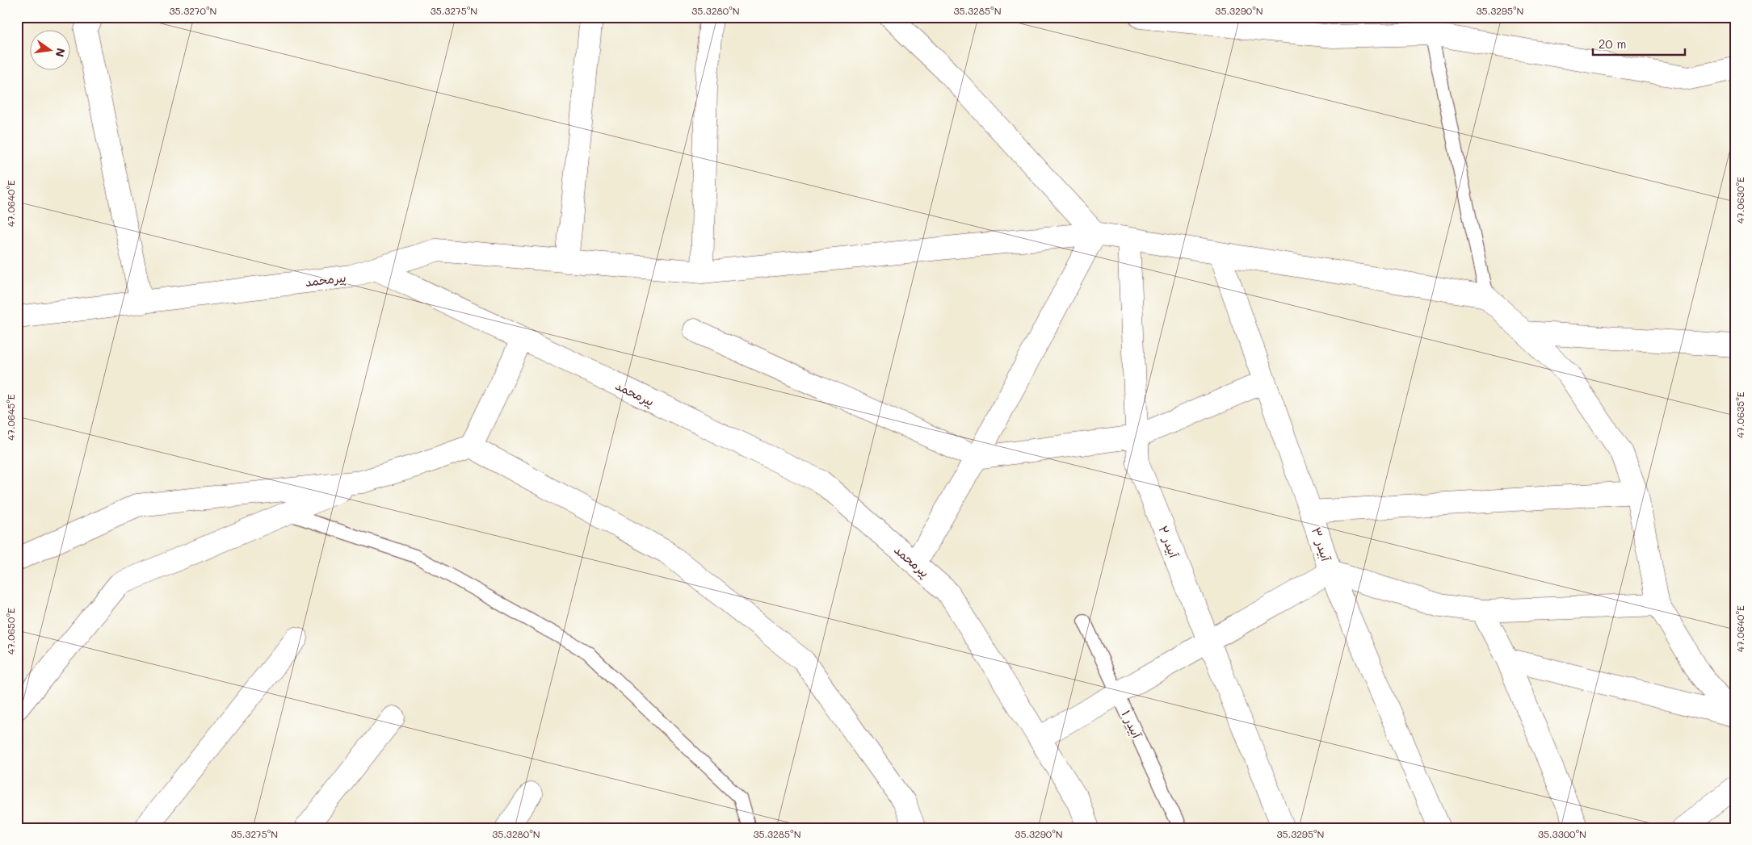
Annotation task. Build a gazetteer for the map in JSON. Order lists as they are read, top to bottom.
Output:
{
  "streets": {
    "street": ["پیرمحمد", "آبیدر ۲", "آبیدر ۳"],
    "lane": ["آبیدر ۱"]
  },
  "scale_bar": "20 m",
  "north": "right",
  "coordinates": [
    "35.3270°N",
    "35.3275°N",
    "35.3280°N",
    "35.3285°N",
    "35.3290°N",
    "35.3295°N",
    "47.0630°E",
    "47.0640°E",
    "47.0635°E",
    "47.0645°E",
    "47.0650°E",
    "35.3300°N"
  ]
}
